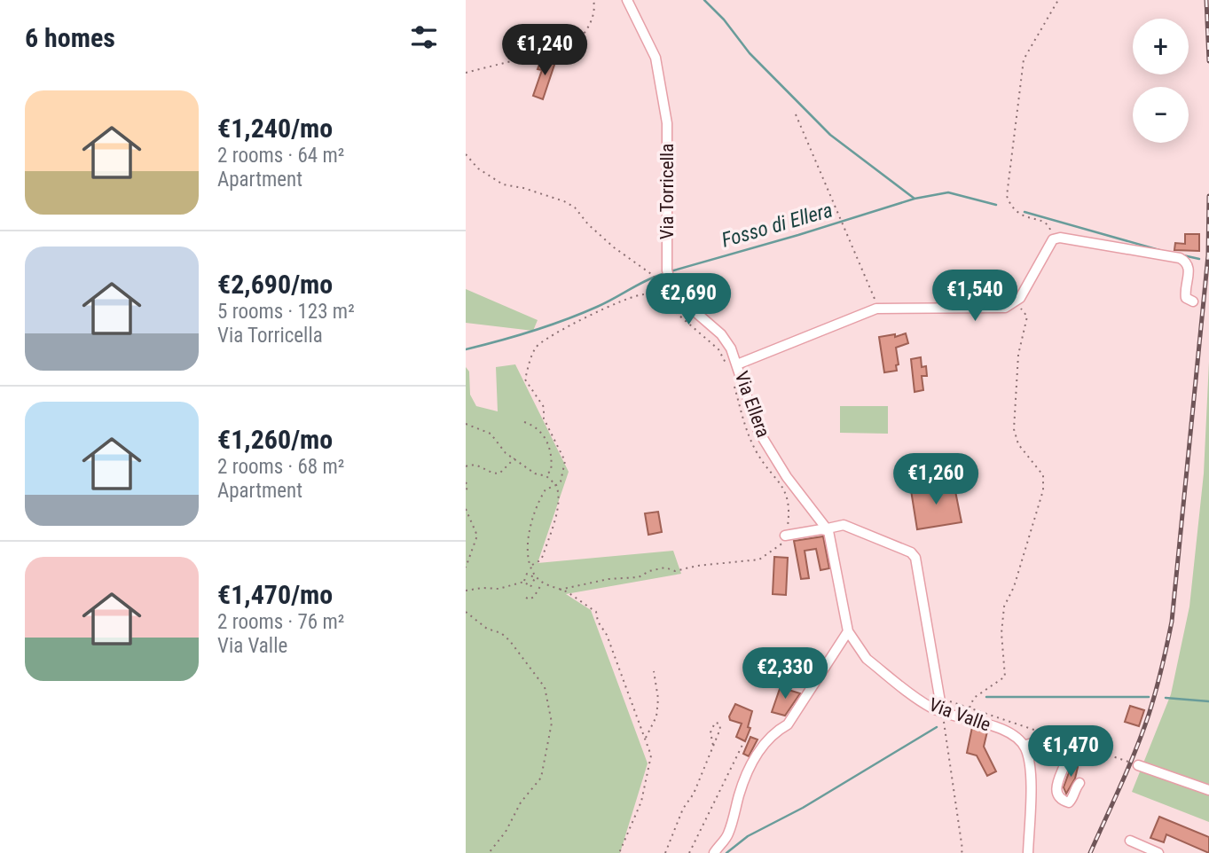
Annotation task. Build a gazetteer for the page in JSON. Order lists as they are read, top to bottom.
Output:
{
  "streets": {
    "street": ["Via Torricella", "Via Ellera", "Via Valle"]
  },
  "crossings": [
    ["Via Torricella", "Via Ellera"],
    ["Via Ellera", "Via Valle"]
  ],
  "water": ["Fosso di Ellera"],
  "page": {
    "heading": "6 homes",
    "map_buttons": ["+", "−"],
    "price": [
      "€1,240",
      "€1,540",
      "€2,690",
      "€1,260",
      "€2,330",
      "€1,470"
    ],
    "list": [
      {
        "name": "€1,240/mo",
        "note": "2 rooms · 64 m² · Apartment"
      },
      {
        "name": "€2,690/mo",
        "note": "5 rooms · 123 m² · Via Torricella"
      },
      {
        "name": "€1,260/mo",
        "note": "2 rooms · 68 m² · Apartment"
      },
      {
        "name": "€1,470/mo",
        "note": "2 rooms · 76 m² · Via Valle"
      }
    ]
  }
}
